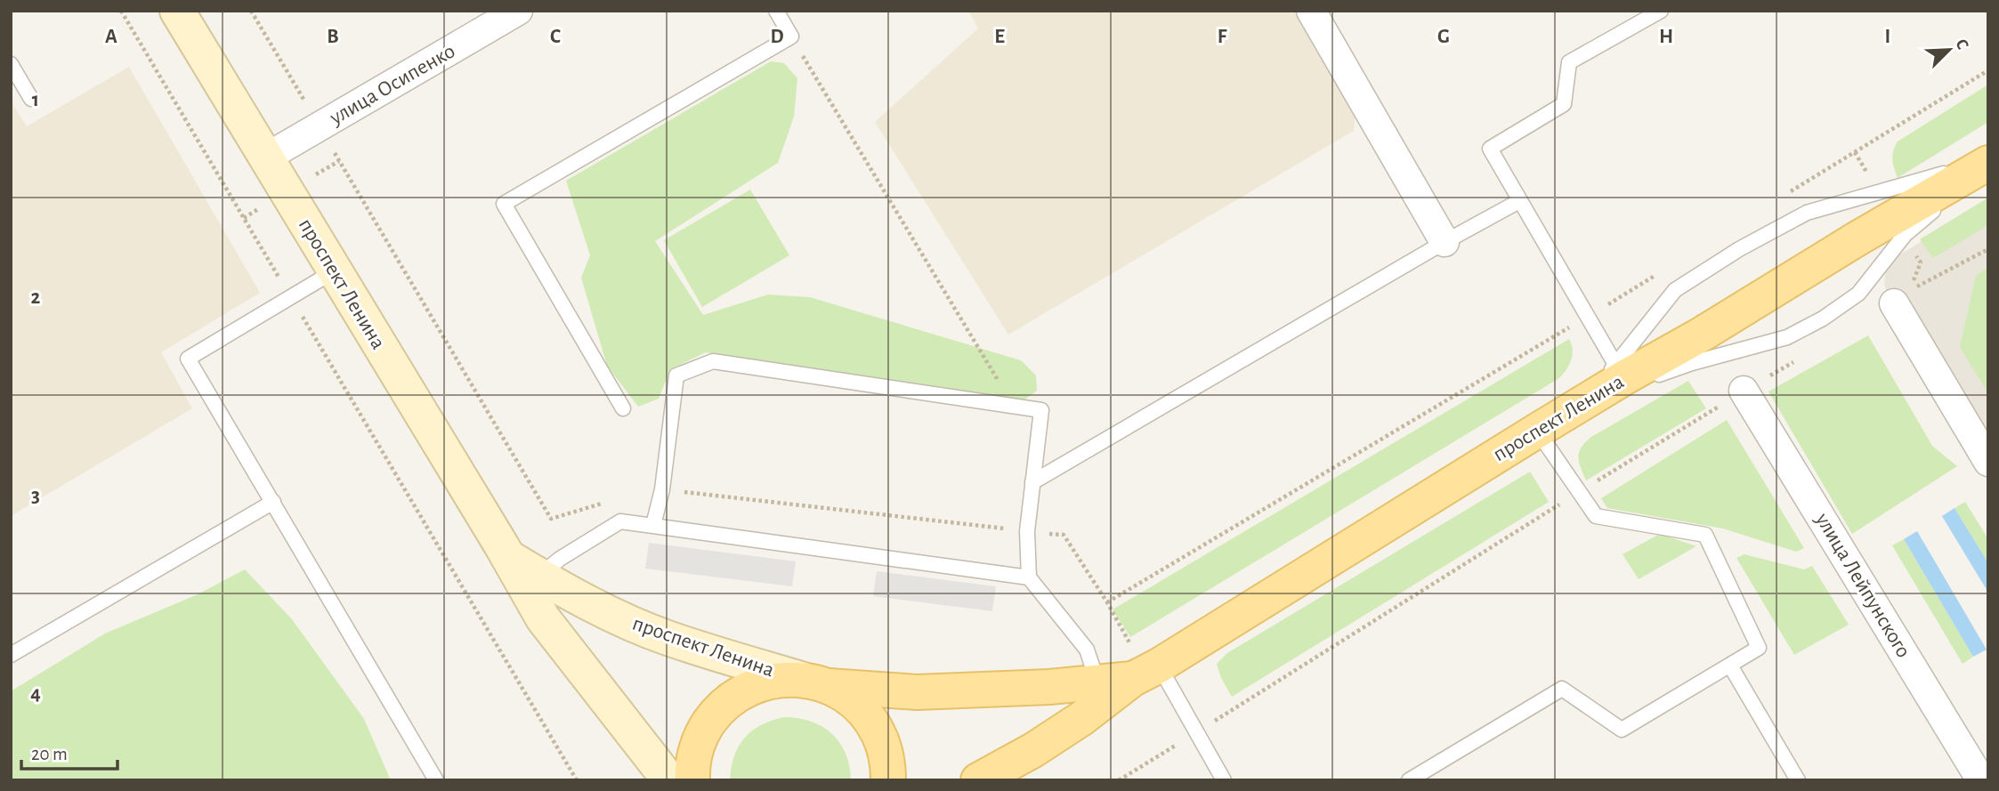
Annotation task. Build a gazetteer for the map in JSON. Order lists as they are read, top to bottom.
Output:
{
  "streets": {
    "main road": ["проспект Ленина"],
    "street": ["улица Осипенко", "улица Лейпунского"]
  },
  "crossings": [
    ["улица Осипенко", "проспект Ленина"]
  ],
  "scale_bar": "20 m",
  "north": "top right",
  "grid": {
    "columns": [
      "A",
      "B",
      "C",
      "D",
      "E",
      "F",
      "G",
      "H",
      "I"
    ],
    "rows": [
      "1",
      "2",
      "3",
      "4"
    ]
  }
}
